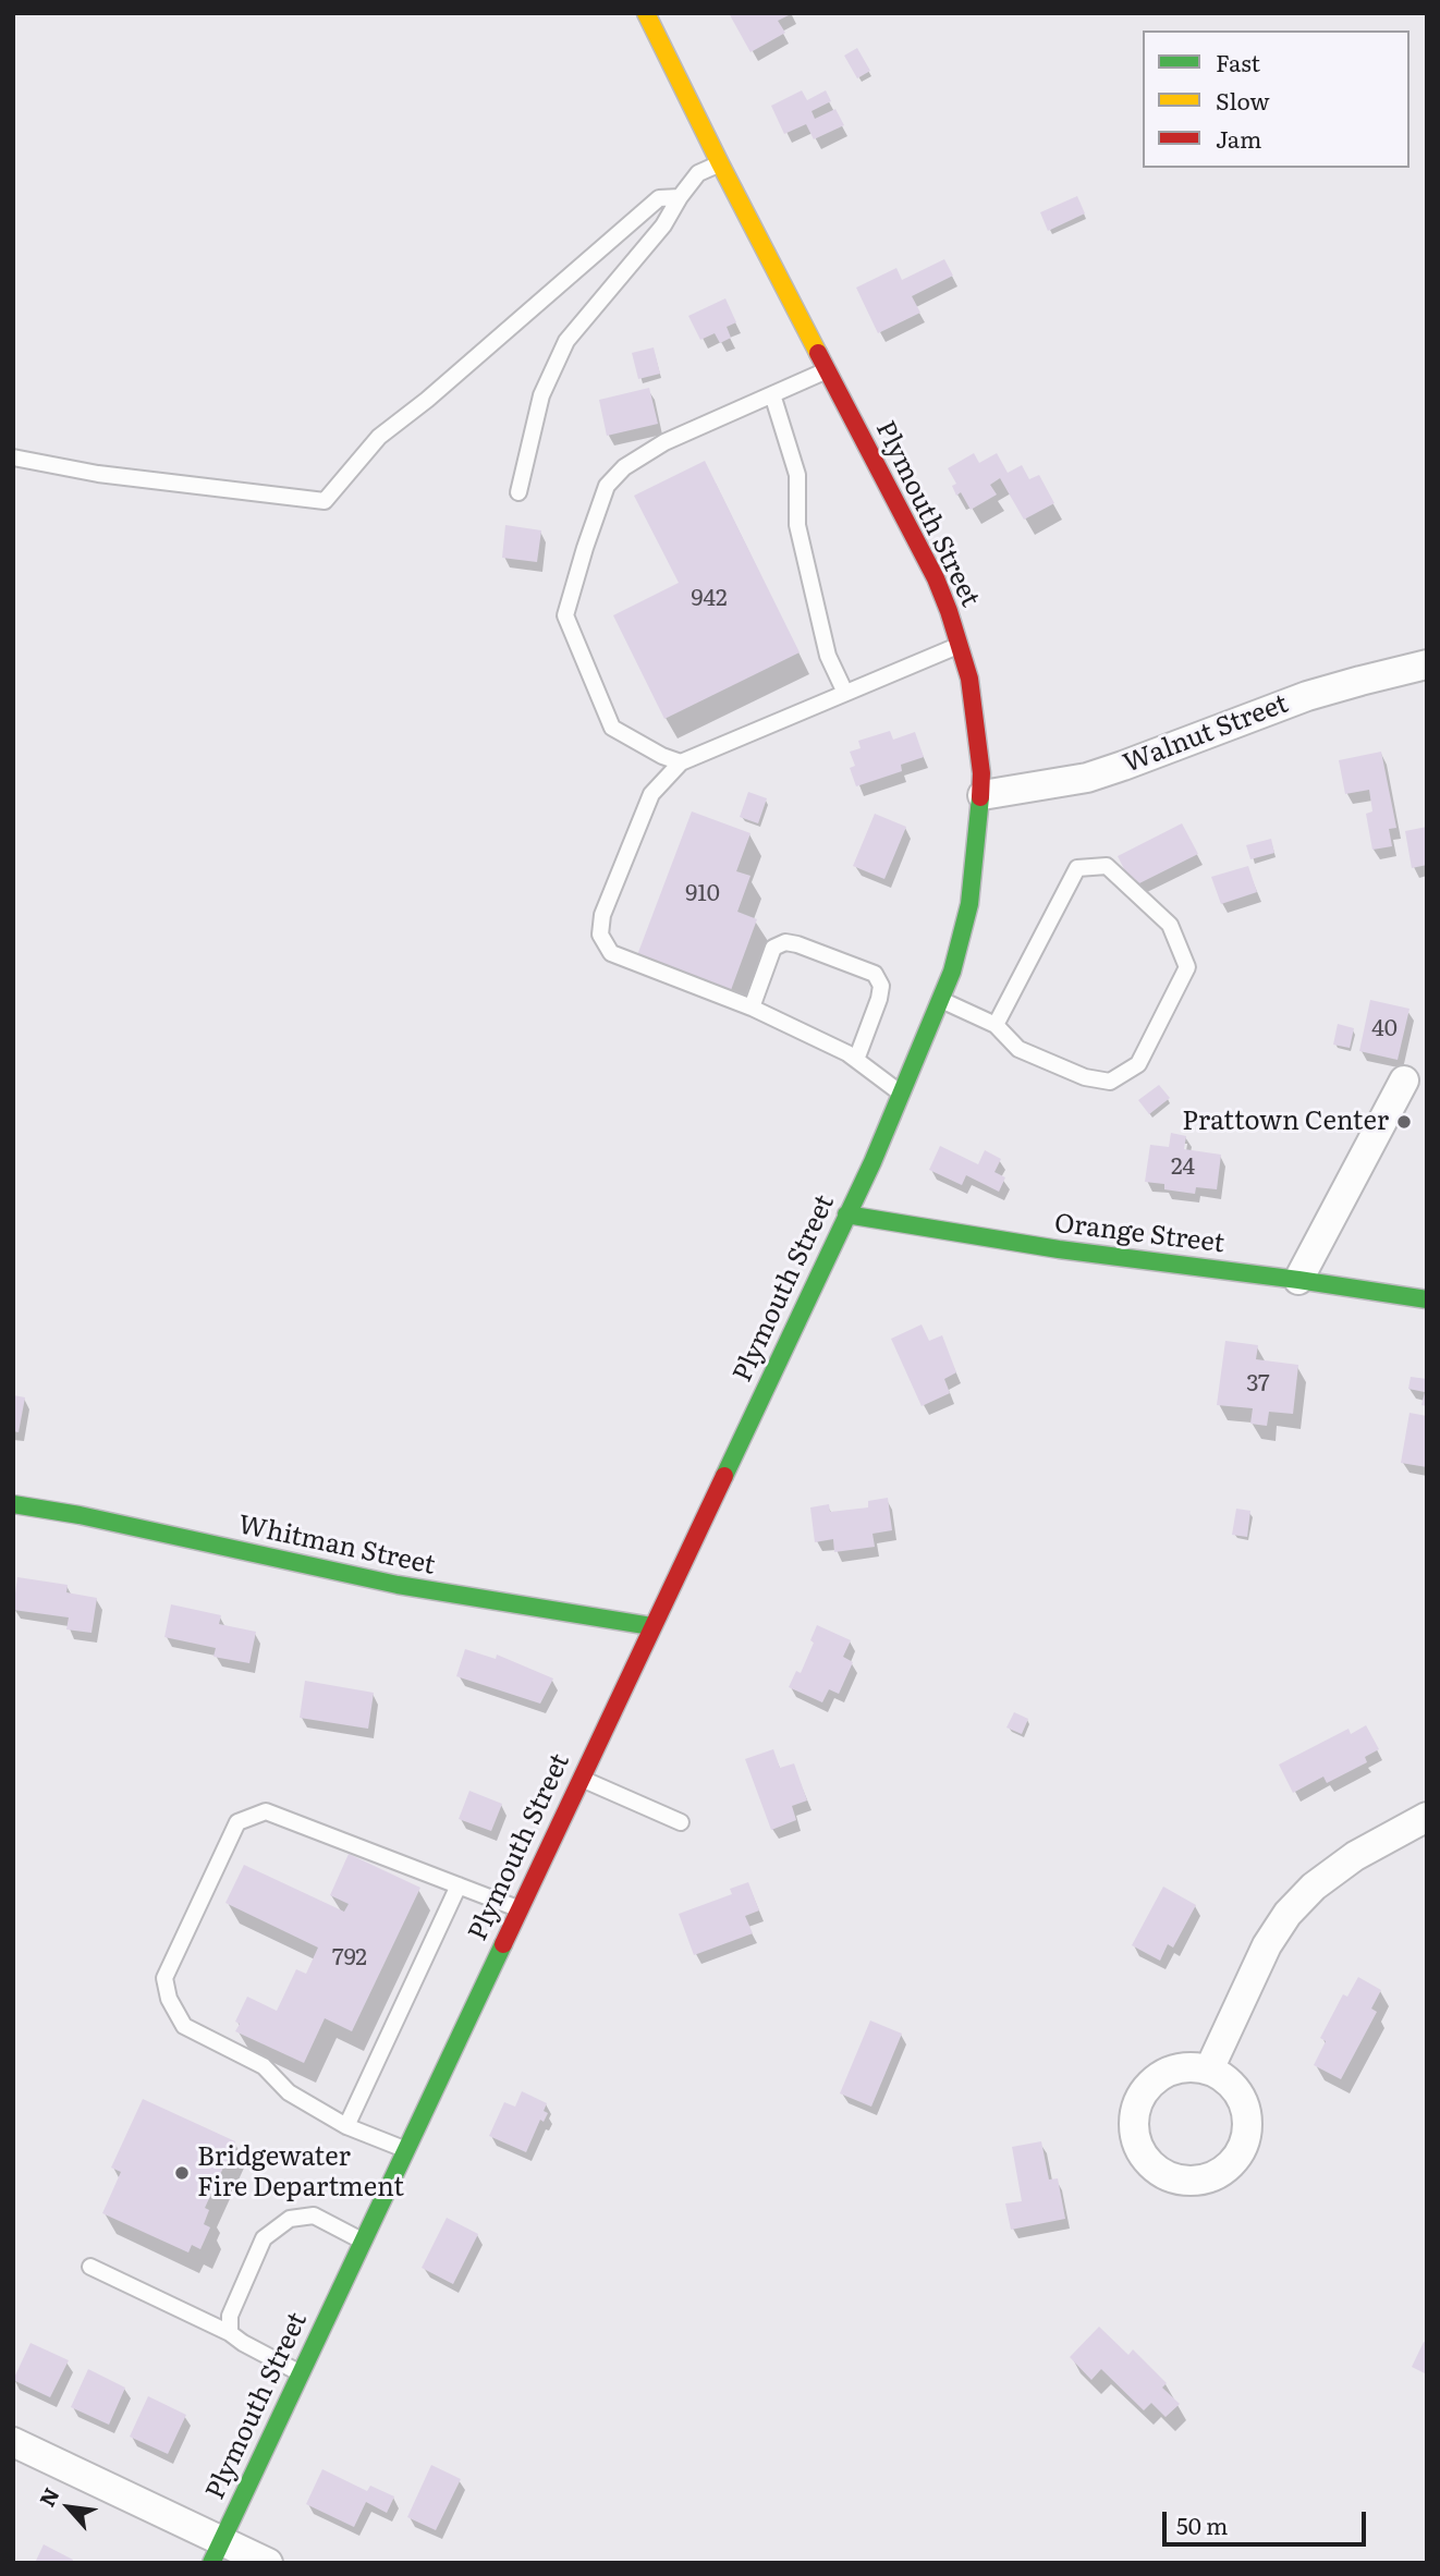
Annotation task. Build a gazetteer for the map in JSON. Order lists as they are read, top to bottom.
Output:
{
  "streets": {
    "main road": ["Plymouth Street", "Orange Street", "Whitman Street"],
    "street": ["Walnut Street"]
  },
  "crossings": [
    ["Plymouth Street", "Walnut Street"],
    ["Plymouth Street", "Orange Street"],
    ["Plymouth Street", "Whitman Street"]
  ],
  "places": ["Prattown Center", "Bridgewater Fire Department"],
  "house_numbers": [
    "942",
    "910",
    "40",
    "24",
    "37",
    "792"
  ],
  "legend": ["Fast", "Slow", "Jam"],
  "scale_bar": "50 m",
  "north": "top left"
}
